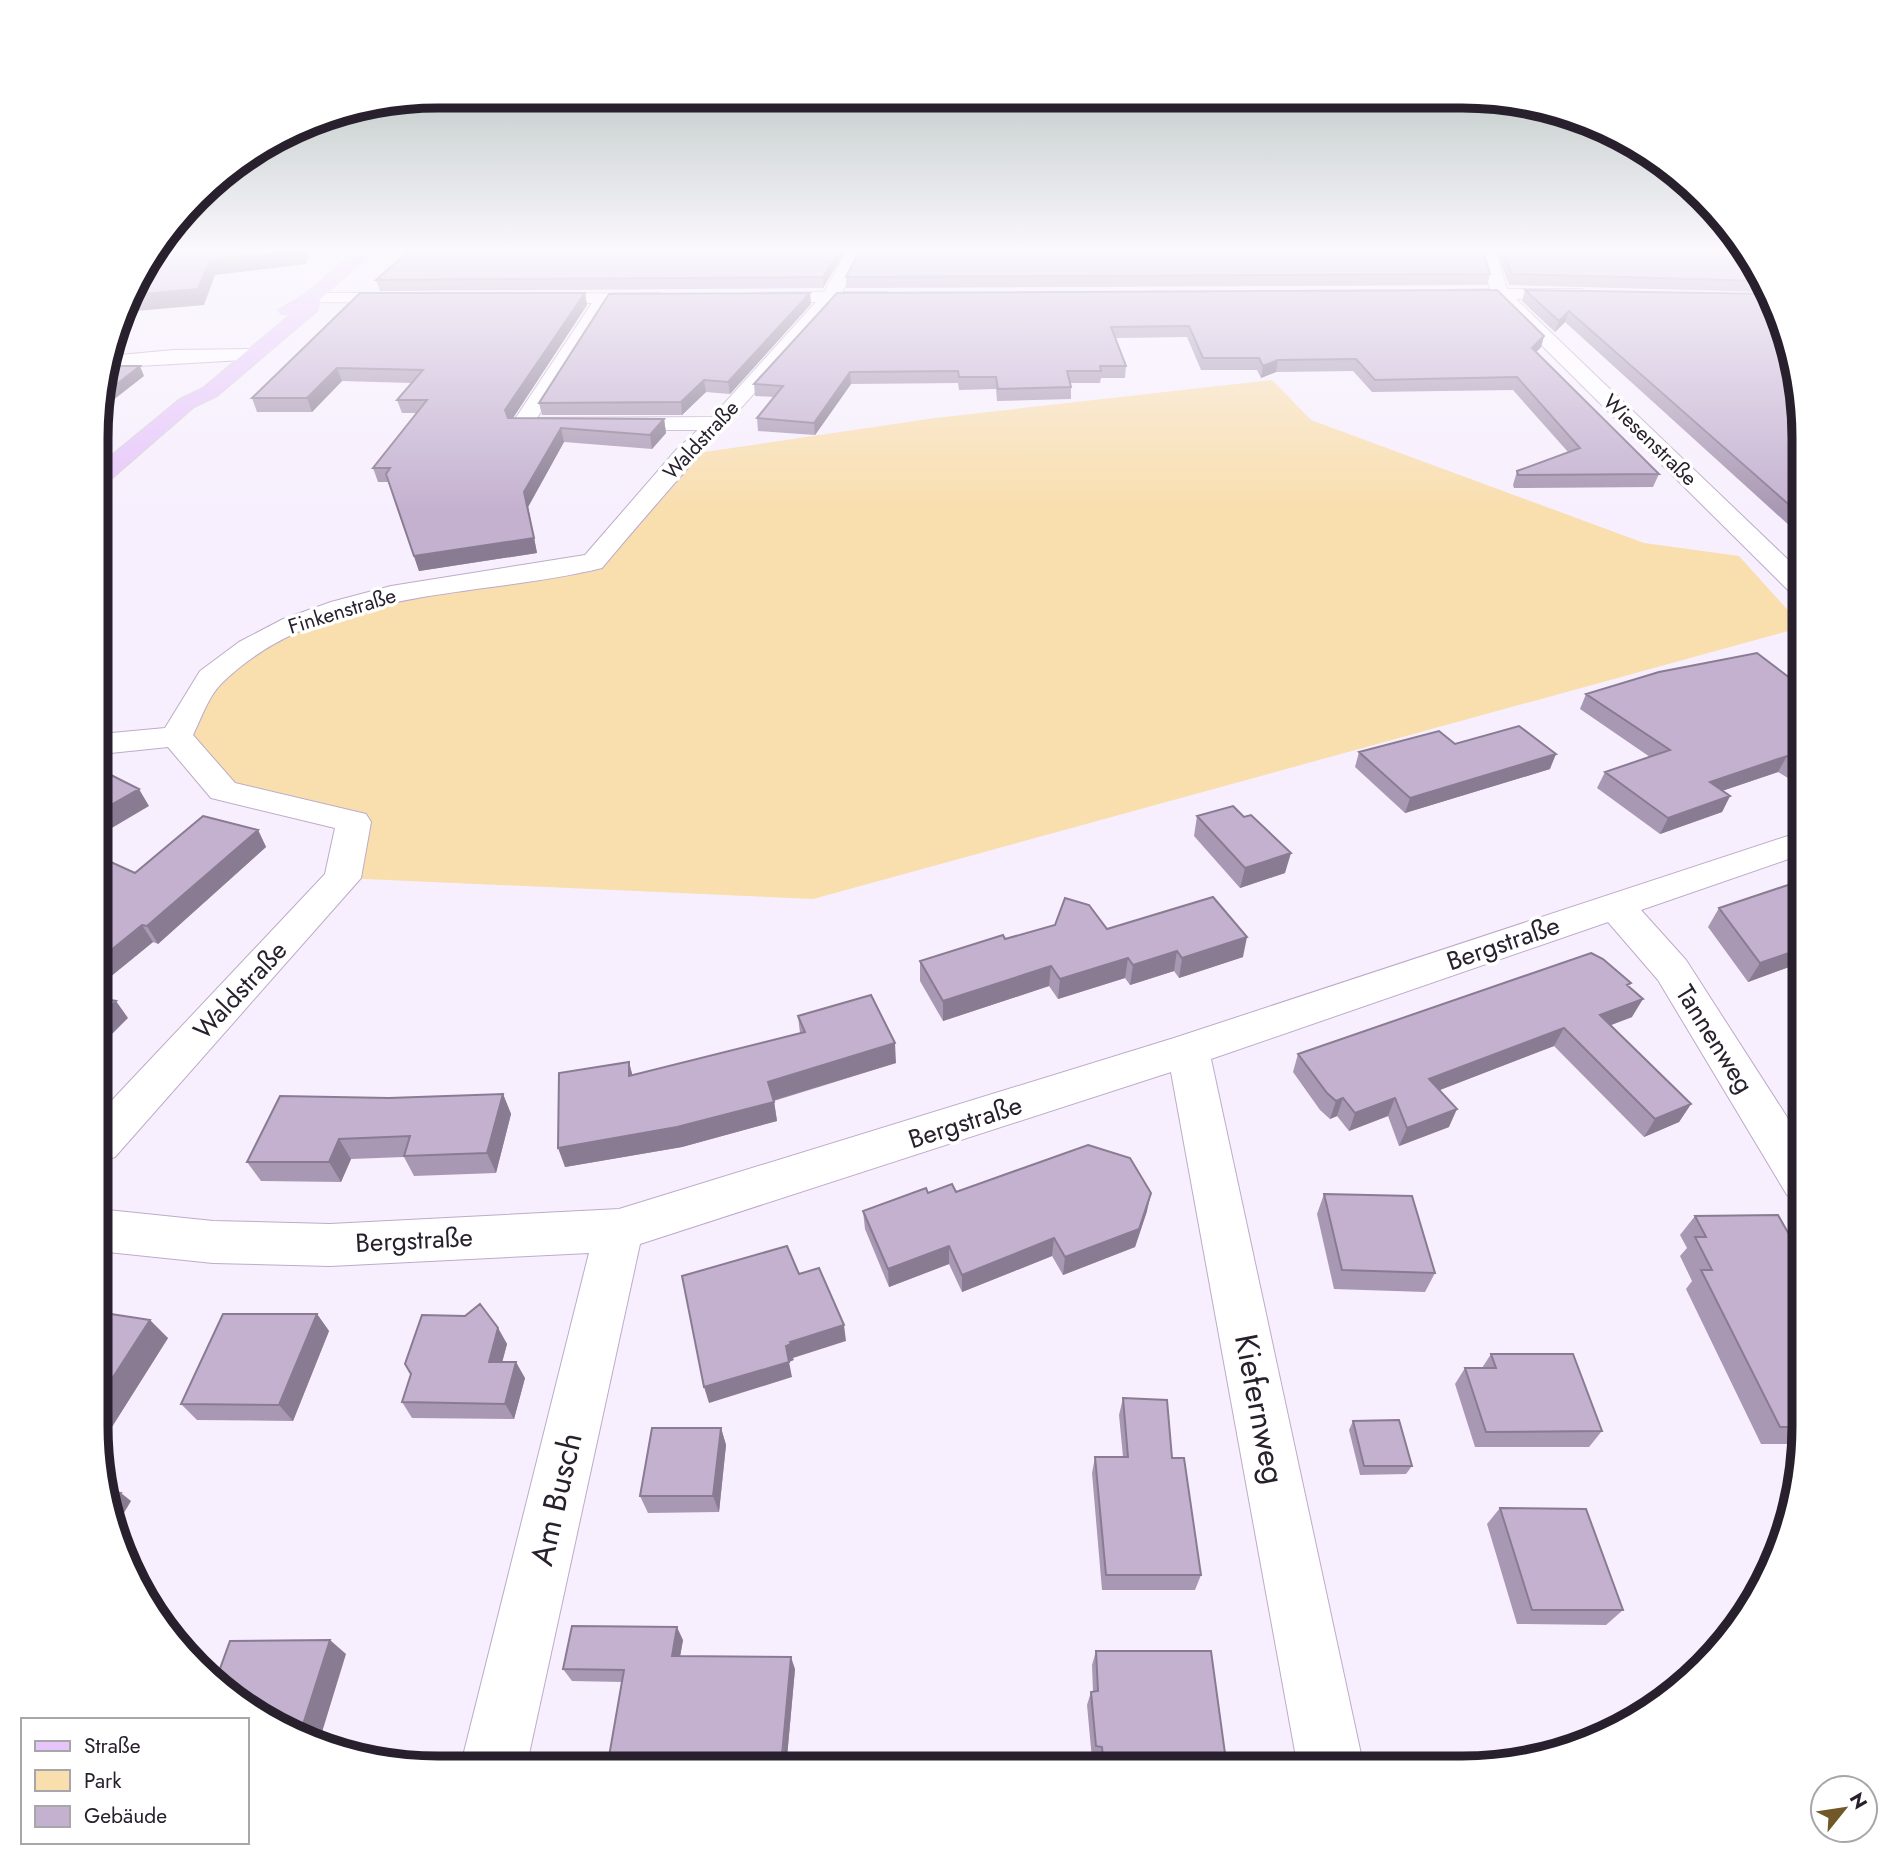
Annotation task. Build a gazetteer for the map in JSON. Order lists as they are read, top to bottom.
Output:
{
  "streets": {
    "street": [
      "Waldstraße",
      "Wiesenstraße",
      "Finkenstraße",
      "Bergstraße",
      "Tannenweg",
      "Kiefernweg",
      "Am Busch"
    ]
  },
  "crossings": [
    ["Waldstraße", "Finkenstraße"],
    ["Bergstraße", "Tannenweg"],
    ["Bergstraße", "Kiefernweg"],
    ["Bergstraße", "Am Busch"]
  ],
  "legend": ["Straße", "Park", "Gebäude"],
  "north": "top right"
}
